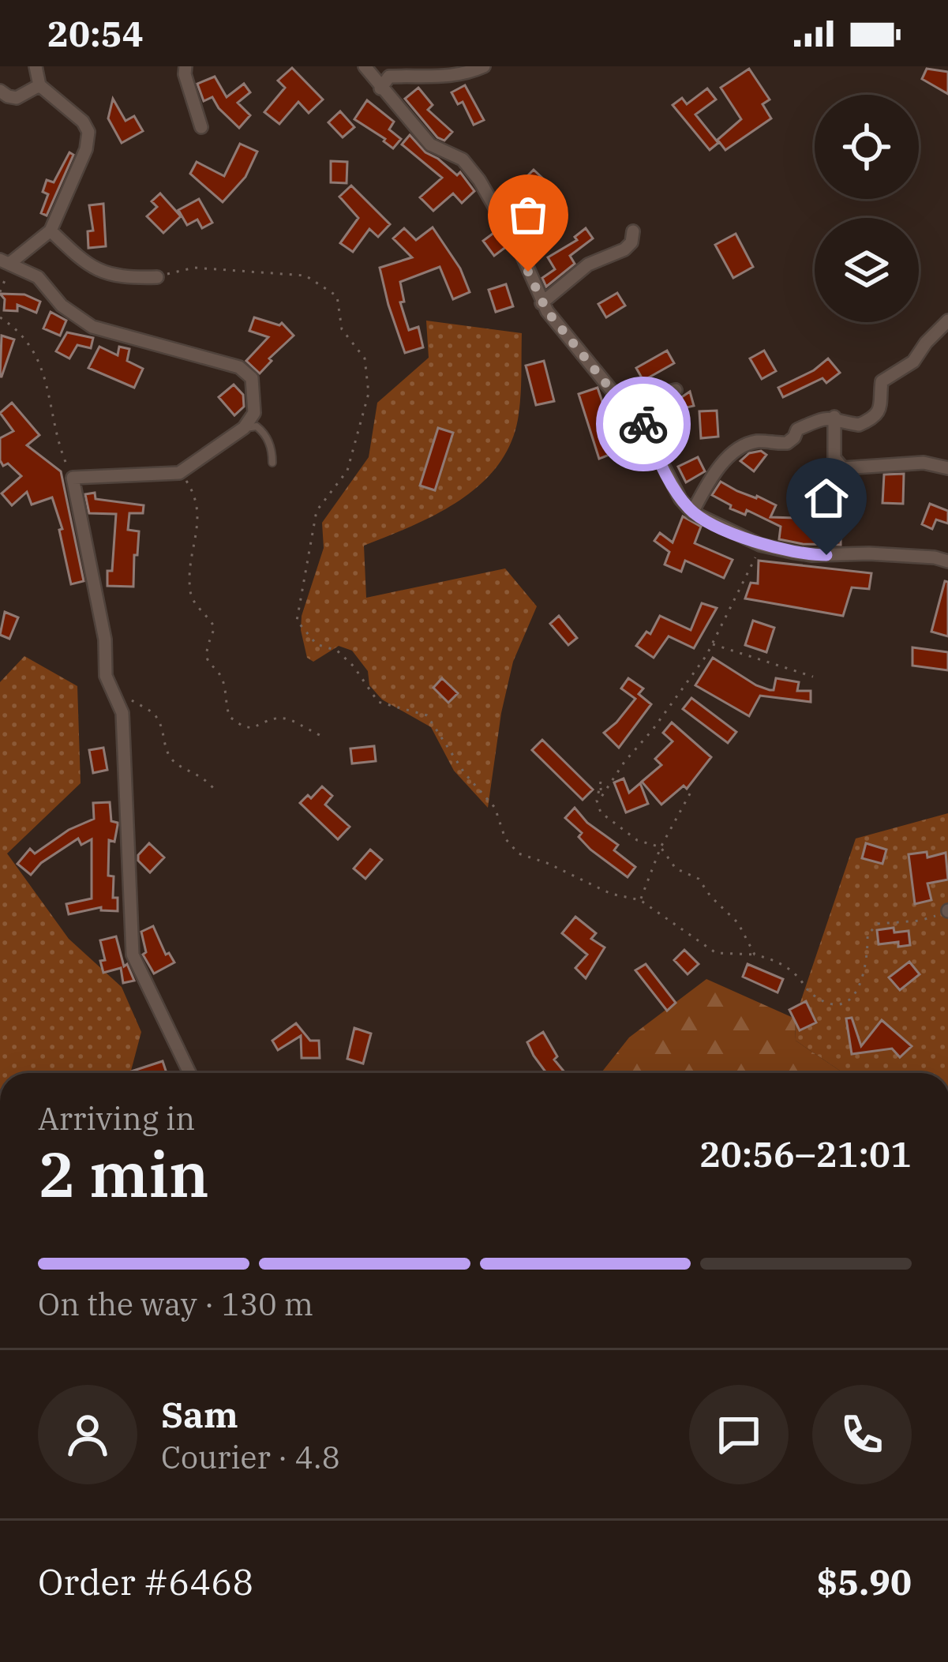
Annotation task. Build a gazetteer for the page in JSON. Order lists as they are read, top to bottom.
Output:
{
  "page": {
    "status": "20:54",
    "heading": ["2 min", "Arriving in", "20:56–21:01"],
    "panel": [
      "Sam",
      "Courier · 4.8",
      "Order #6468",
      "$5.90"
    ],
    "bar": "On the way · 130 m"
  }
}
